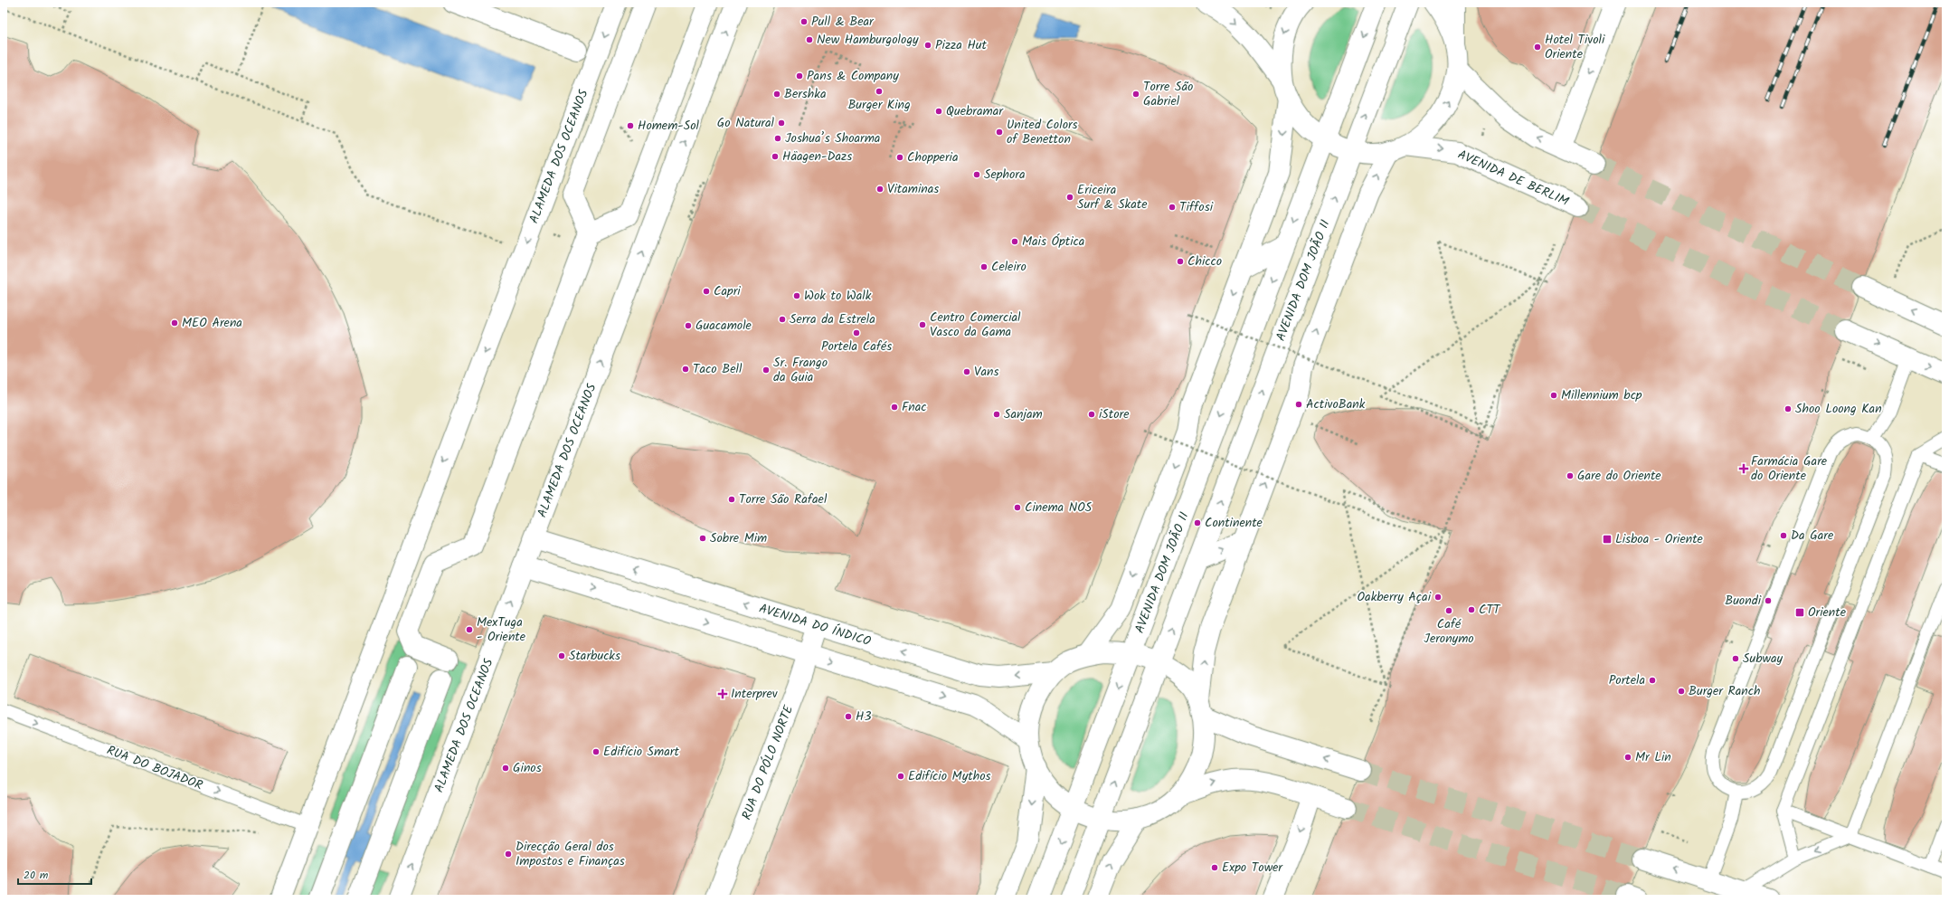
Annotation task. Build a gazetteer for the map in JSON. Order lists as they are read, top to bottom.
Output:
{
  "streets": {
    "street": [
      "ALAMEDA DOS OCEANOS",
      "AVENIDA DE BERLIM",
      "AVENIDA DOM JOÃO II",
      "AVENIDA DO ÍNDICO",
      "RUA DO PÓLO NORTE"
    ],
    "lane": ["RUA DO BOJADOR"]
  },
  "crossings": [
    ["ALAMEDA DOS OCEANOS", "AVENIDA DO ÍNDICO"],
    ["ALAMEDA DOS OCEANOS", "RUA DO BOJADOR"],
    ["AVENIDA DO ÍNDICO", "RUA DO PÓLO NORTE"]
  ],
  "one_way": ["RUA DO BOJADOR"],
  "places": {
    "other": [
      "Pull & Bear",
      "New Hamburgology",
      "Pizza Hut",
      "Hotel Tivoli Oriente",
      "Pans & Company",
      "Burger King",
      "Bershka",
      "Torre São Gabriel",
      "Quebramar",
      "Go Natural",
      "Homem-Sol",
      "United Colors of Benetton",
      "Joshua’s Shoarma",
      "Häagen-Dazs",
      "Chopperia",
      "Sephora",
      "Vitaminas",
      "Ericeira Surf & Skate",
      "Tiffosi",
      "Mais Óptica",
      "Chicco",
      "Celeiro",
      "Capri",
      "Wok to Walk",
      "Serra da Estrela",
      "MEO Arena",
      "Centro Comercial Vasco da Gama",
      "Guacamole",
      "Portela Cafés",
      "Taco Bell",
      "Sr. Frango da Guia",
      "Vans",
      "Millennium bcp",
      "ActivoBank",
      "Fnac",
      "Shoo Loong Kan",
      "Sanjam",
      "iStore",
      "Gare do Oriente",
      "Torre São Rafael",
      "Cinema NOS",
      "Continente",
      "Da Gare",
      "Sobre Mim",
      "Oakberry Açai",
      "Buondi",
      "CTT",
      "Café Jeronymo",
      "MexTuga - Oriente",
      "Starbucks",
      "Subway",
      "Portela",
      "Burger Ranch",
      "H3",
      "Edifício Smart",
      "Mr Lin",
      "Ginos",
      "Edifício Mythos",
      "Direcção Geral dos Impostos e Finanças",
      "Expo Tower"
    ],
    "health": ["Farmácia Gare do Oriente", "Interprev"],
    "transit": ["Lisboa - Oriente", "Oriente"]
  },
  "scale_bar": "20 m"
}
